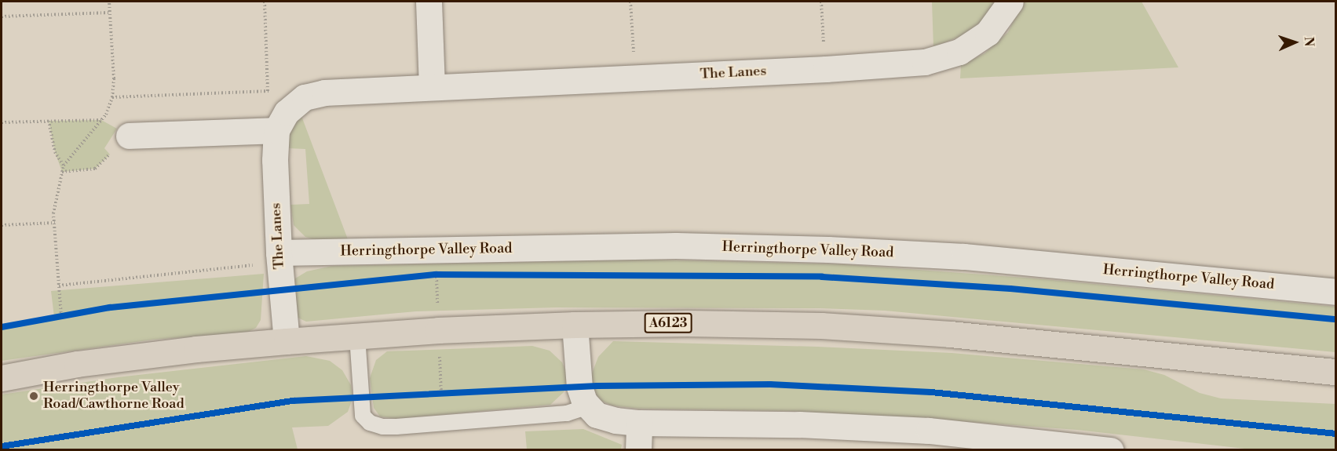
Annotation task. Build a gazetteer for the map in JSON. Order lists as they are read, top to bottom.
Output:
{
  "streets": {
    "main road": ["A6123"],
    "street": ["The Lanes", "Herringthorpe Valley Road"]
  },
  "crossings": [
    ["The Lanes", "Herringthorpe Valley Road"],
    ["The Lanes", "A6123"]
  ],
  "places": ["Herringthorpe Valley Road/Cawthorne Road"],
  "north": "right"
}
